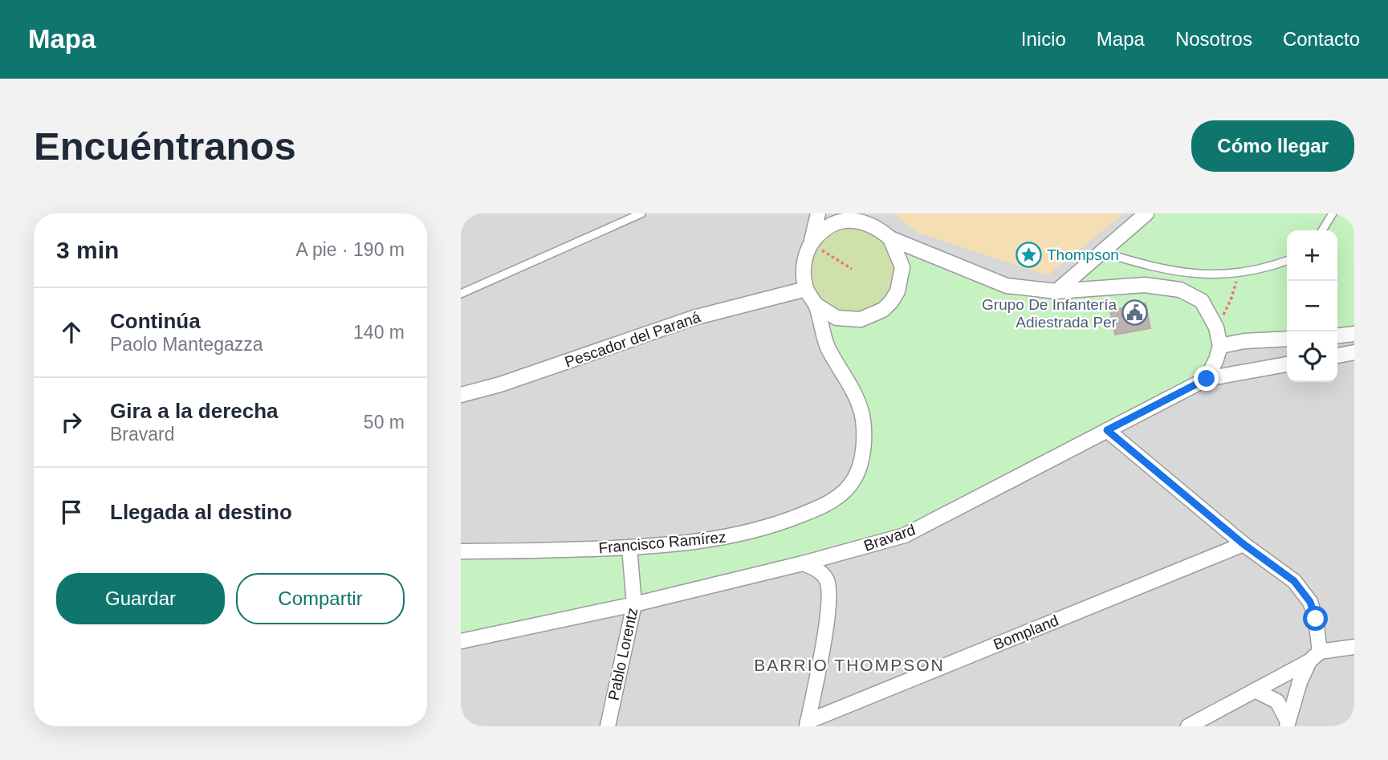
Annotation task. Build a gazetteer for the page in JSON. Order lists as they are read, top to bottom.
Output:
{
  "streets": {
    "street": [
      "Pescador del Paraná",
      "Bravard",
      "Francisco Ramírez",
      "Bompland",
      "Pablo Lorentz"
    ]
  },
  "crossings": [
    ["Pescador del Paraná", "Francisco Ramírez"],
    ["Bravard", "Pablo Lorentz"],
    ["Francisco Ramírez", "Pablo Lorentz"]
  ],
  "districts": ["BARRIO THOMPSON"],
  "places": {
    "place": ["Thompson"],
    "public building": ["Grupo De Infantería Adiestrada Per"]
  },
  "page": {
    "header": "Mapa",
    "nav": [
      "Inicio",
      "Mapa",
      "Nosotros",
      "Contacto"
    ],
    "buttons": [
      "Cómo llegar",
      ["Guardar", "Compartir"]
    ],
    "title": "Encuéntranos",
    "heading": ["3 min", "A pie · 190 m"],
    "map_buttons": ["+", "−"],
    "list": [
      ["Continúa", "Paolo Mantegazza", "140 m"],
      ["Gira a la derecha", "Bravard", "50 m"],
      "Llegada al destino"
    ]
  }
}
